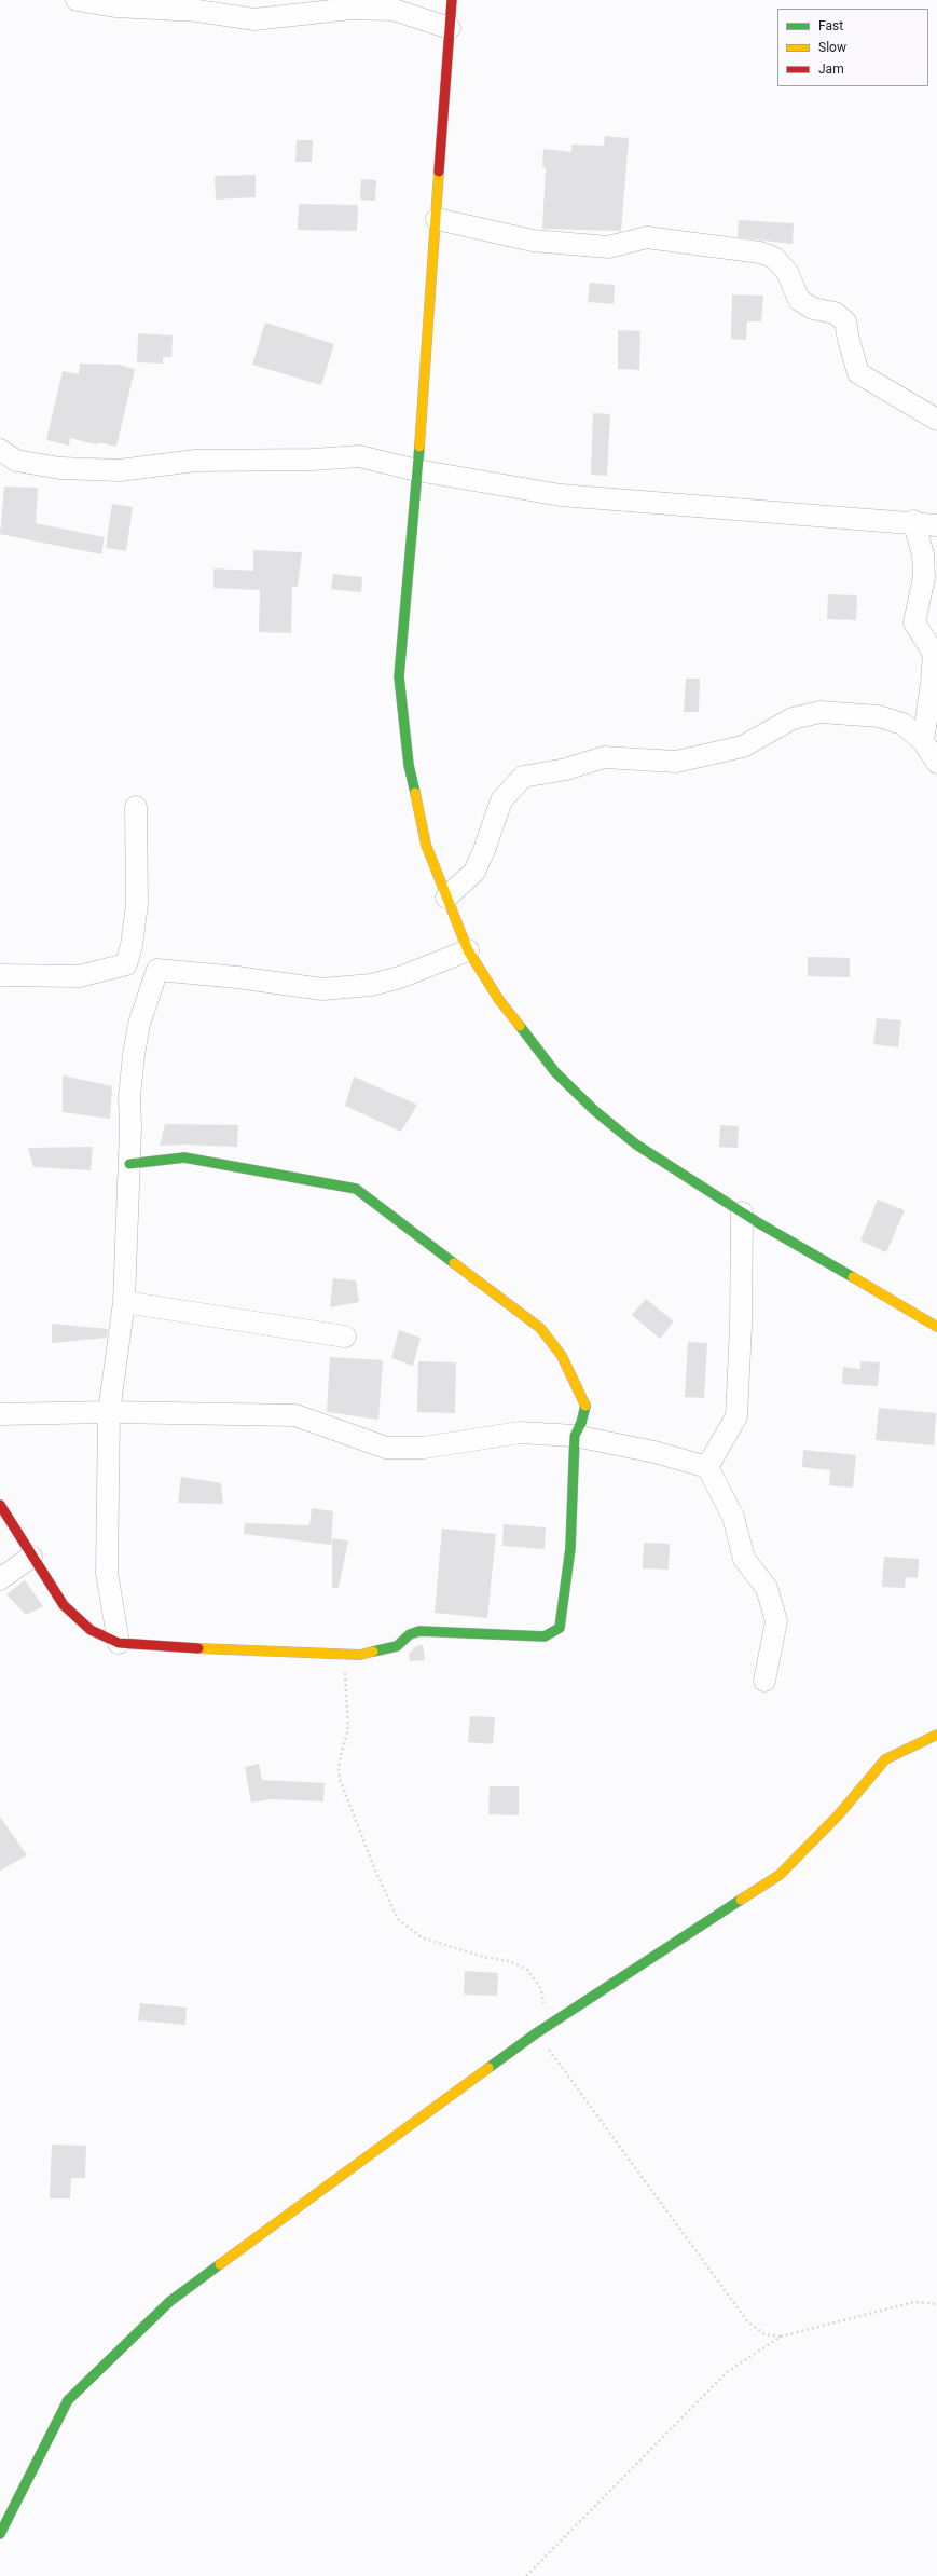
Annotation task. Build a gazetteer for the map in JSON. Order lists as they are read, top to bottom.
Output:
{
  "legend": ["Fast", "Slow", "Jam"]
}
